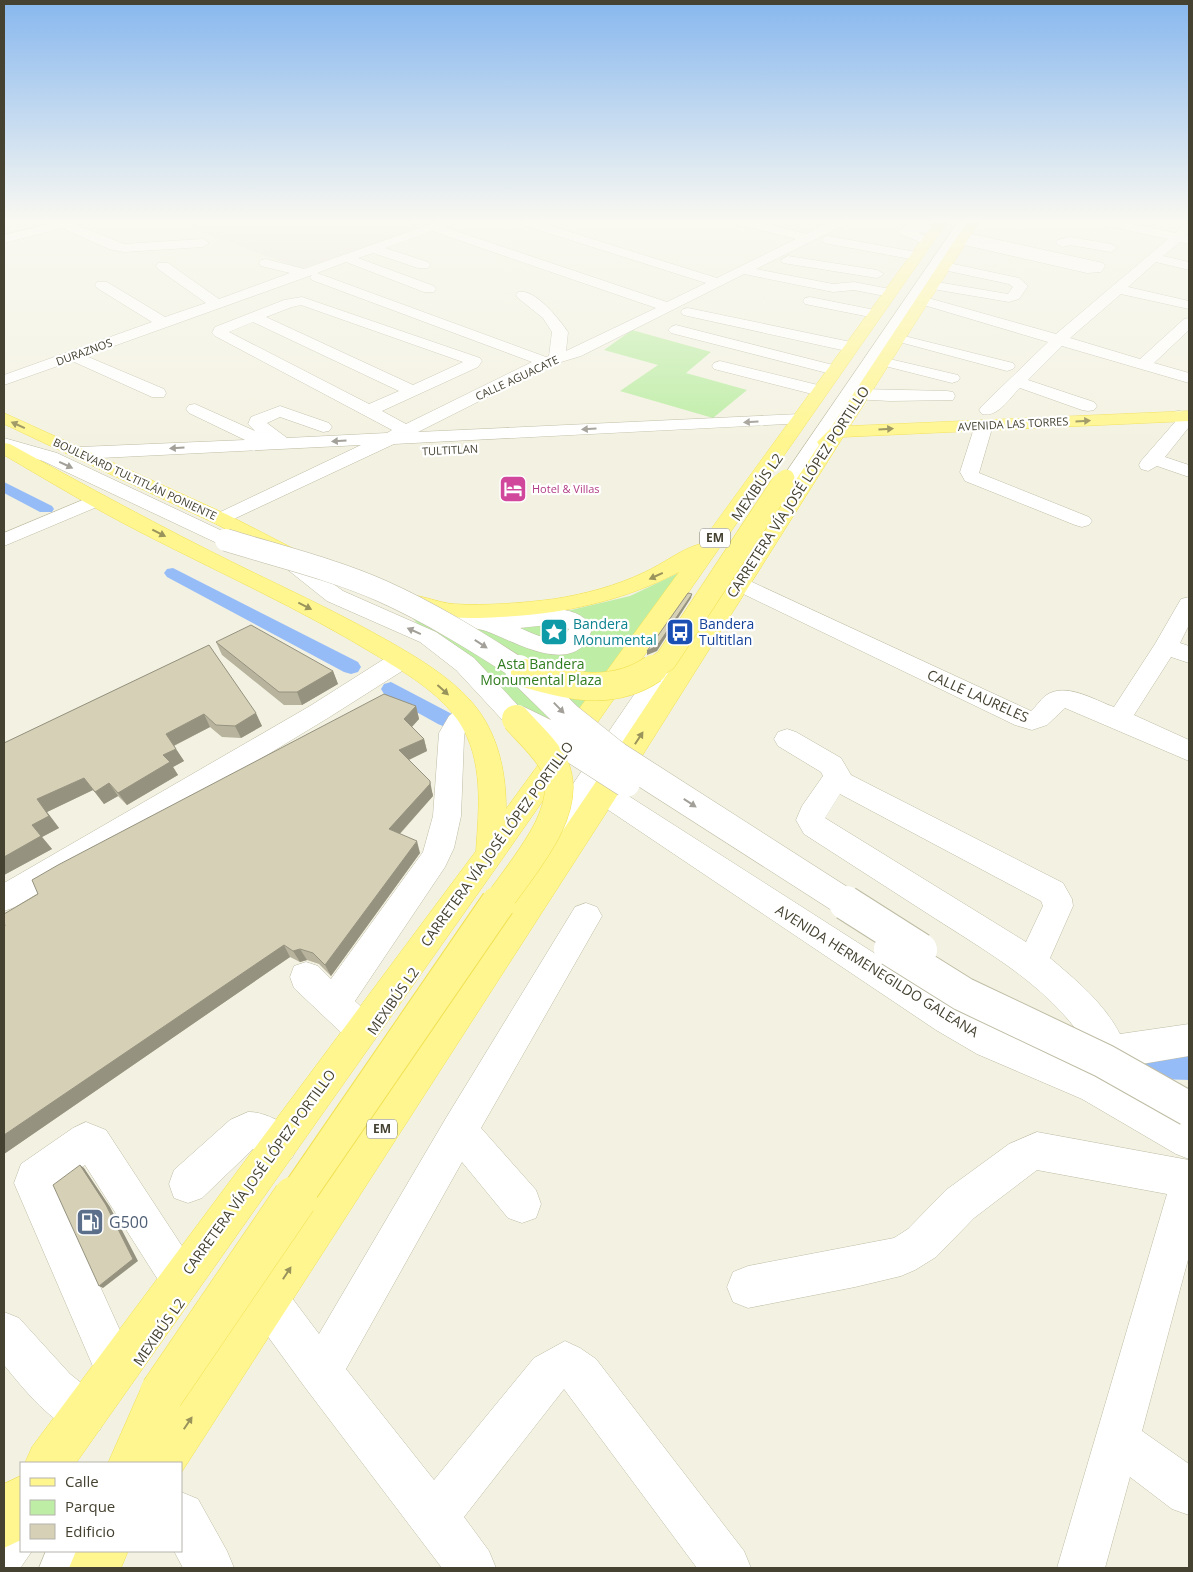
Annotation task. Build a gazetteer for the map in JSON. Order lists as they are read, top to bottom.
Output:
{
  "streets": {
    "main road": [
      "AVENIDA LAS TORRES",
      "BOULEVARD TULTITLÁN PONIENTE",
      "CARRETERA VÍA JOSÉ LÓPEZ PORTILLO",
      "EM"
    ],
    "street": [
      "DURAZNOS",
      "CALLE AGUACATE",
      "TULTITLAN",
      "MEXIBÚS L2",
      "CALLE LAURELES",
      "AVENIDA HERMENEGILDO GALEANA"
    ]
  },
  "crossings": [
    ["CALLE AGUACATE", "TULTITLAN"],
    ["CALLE AGUACATE", "BOULEVARD TULTITLÁN PONIENTE"],
    ["AVENIDA LAS TORRES", "MEXIBÚS L2"],
    ["AVENIDA LAS TORRES", "CARRETERA VÍA JOSÉ LÓPEZ PORTILLO"],
    ["TULTITLAN", "BOULEVARD TULTITLÁN PONIENTE"],
    ["TULTITLAN", "CARRETERA VÍA JOSÉ LÓPEZ PORTILLO"],
    ["BOULEVARD TULTITLÁN PONIENTE", "CARRETERA VÍA JOSÉ LÓPEZ PORTILLO"],
    ["MEXIBÚS L2", "CARRETERA VÍA JOSÉ LÓPEZ PORTILLO"],
    ["CARRETERA VÍA JOSÉ LÓPEZ PORTILLO", "CALLE LAURELES"],
    ["CARRETERA VÍA JOSÉ LÓPEZ PORTILLO", "AVENIDA HERMENEGILDO GALEANA"]
  ],
  "parks": ["Asta Bandera Monumental Plaza"],
  "places": {
    "hotel": ["Hotel & Villas"],
    "place": ["Bandera Monumental"],
    "bus stop": ["Bandera Tultitlan"],
    "fuel station": ["G500"]
  },
  "legend": ["Calle", "Parque", "Edificio"]
}
